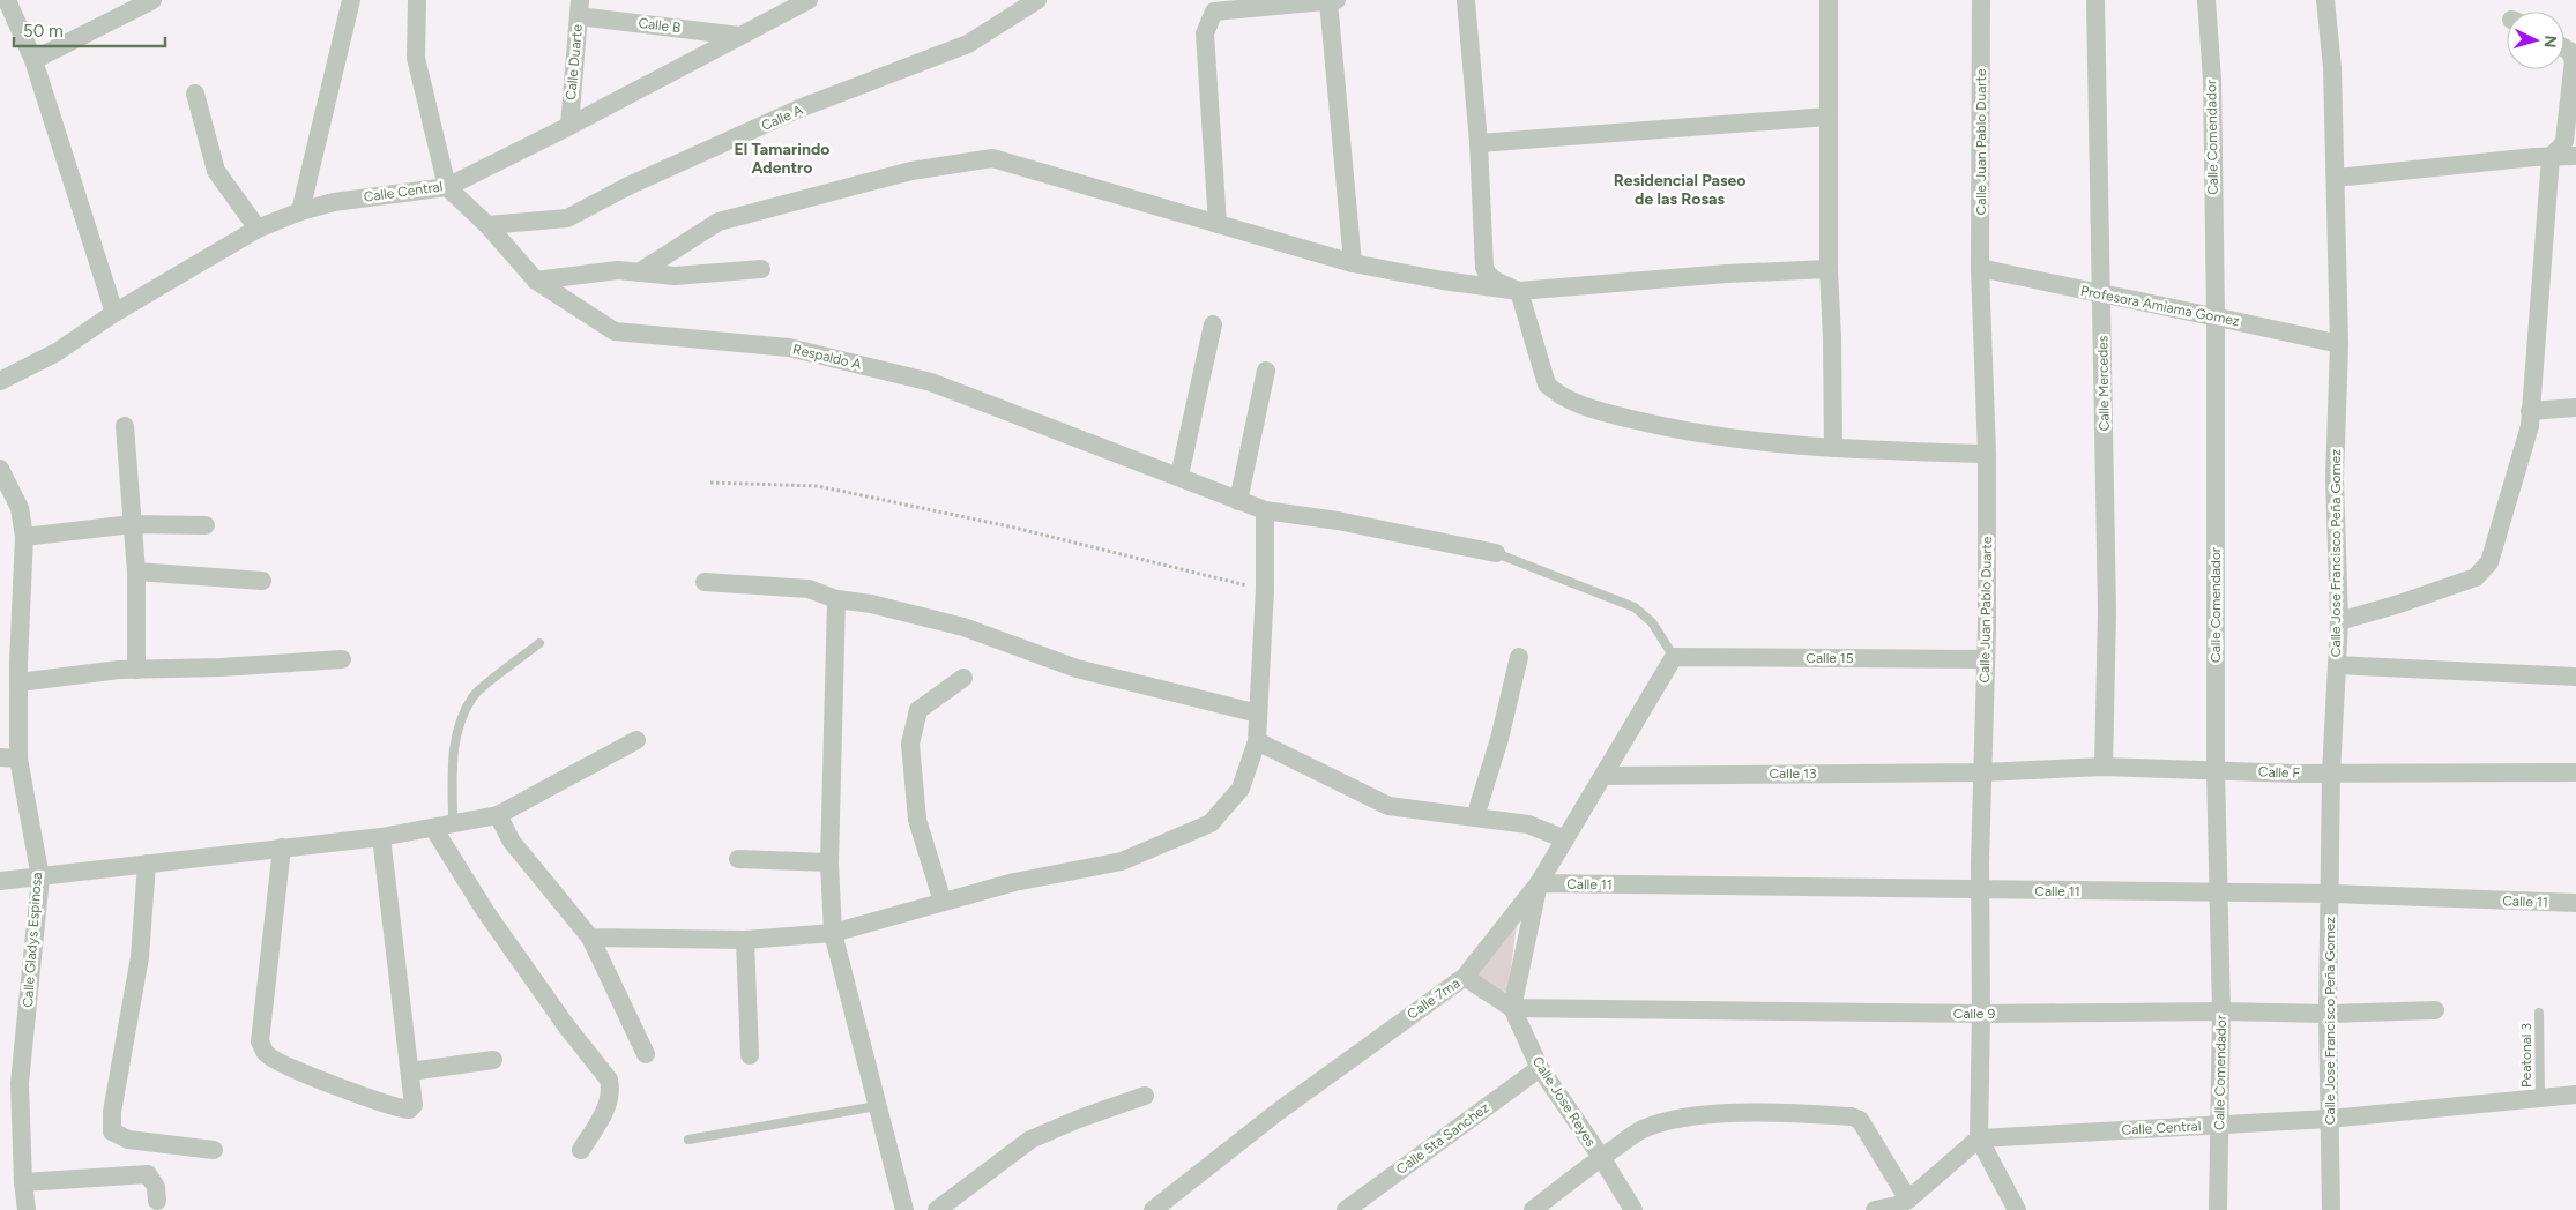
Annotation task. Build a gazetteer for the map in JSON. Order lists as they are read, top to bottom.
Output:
{
  "streets": {
    "street": [
      "Calle B",
      "Calle Duarte",
      "Calle A",
      "Calle Comendador",
      "Calle Juan Pablo Duarte",
      "Calle Central",
      "Profesora Amiama Gomez",
      "Respaldo A",
      "Calle Mercedes",
      "Calle Jose Francisco Peña Gomez",
      "Calle 15",
      "Calle F",
      "Calle 13",
      "Calle 11",
      "Calle Gladys Espinosa",
      "Calle 7ma",
      "Calle 9",
      "Calle Jose Reyes",
      "Calle 5ta Sanchez"
    ],
    "lane": ["Peatonal 3"]
  },
  "crossings": [
    ["Calle B", "Calle Duarte"],
    ["Calle B", "Calle Central"],
    ["Calle Duarte", "Calle Central"],
    ["Calle A", "Respaldo A"],
    ["Calle Comendador", "Calle Central"],
    ["Calle Comendador", "Profesora Amiama Gomez"],
    ["Calle Comendador", "Calle F"],
    ["Calle Comendador", "Calle 11"],
    ["Calle Comendador", "Calle 9"],
    ["Calle Juan Pablo Duarte", "Calle Central"],
    ["Calle Juan Pablo Duarte", "Profesora Amiama Gomez"],
    ["Calle Juan Pablo Duarte", "Calle 15"],
    ["Calle Juan Pablo Duarte", "Calle F"],
    ["Calle Juan Pablo Duarte", "Calle 13"],
    ["Calle Juan Pablo Duarte", "Calle 11"],
    ["Calle Juan Pablo Duarte", "Calle 9"],
    ["Calle Central", "Respaldo A"],
    ["Calle Central", "Calle Jose Francisco Peña Gomez"],
    ["Calle Central", "Peatonal 3"],
    ["Profesora Amiama Gomez", "Calle Mercedes"],
    ["Profesora Amiama Gomez", "Calle Jose Francisco Peña Gomez"],
    ["Calle Mercedes", "Calle F"],
    ["Calle Jose Francisco Peña Gomez", "Calle F"],
    ["Calle Jose Francisco Peña Gomez", "Calle 11"],
    ["Calle Jose Francisco Peña Gomez", "Calle 9"],
    ["Calle 15", "Calle 7ma"],
    ["Calle F", "Calle 13"],
    ["Calle 13", "Calle 7ma"],
    ["Calle 11", "Calle 7ma"],
    ["Calle 9", "Calle Jose Reyes"],
    ["Calle Jose Reyes", "Calle 5ta Sanchez"]
  ],
  "districts": ["El Tamarindo Adentro", "Residencial Paseo de las Rosas"],
  "scale_bar": "50 m",
  "north": "right"
}
